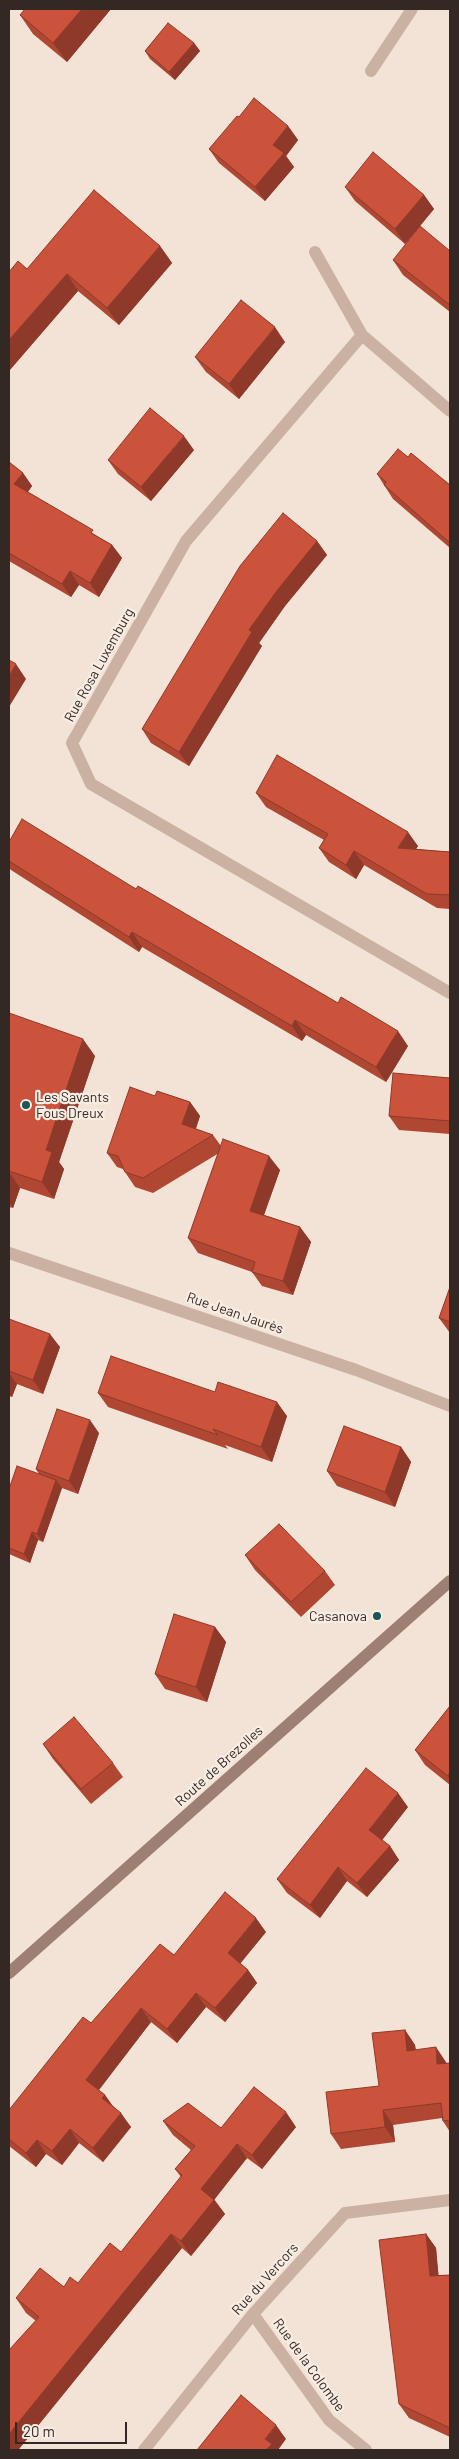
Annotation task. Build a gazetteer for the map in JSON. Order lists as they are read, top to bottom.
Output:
{
  "streets": {
    "main road": ["Route de Brezolles"],
    "street": [
      "Rue Rosa Luxemburg",
      "Rue Jean Jaurès",
      "Rue du Vercors",
      "Rue de la Colombe"
    ]
  },
  "crossings": [
    ["Rue du Vercors", "Rue de la Colombe"]
  ],
  "places": ["Les Savants Fous Dreux", "Casanova"],
  "scale_bar": "20 m"
}
